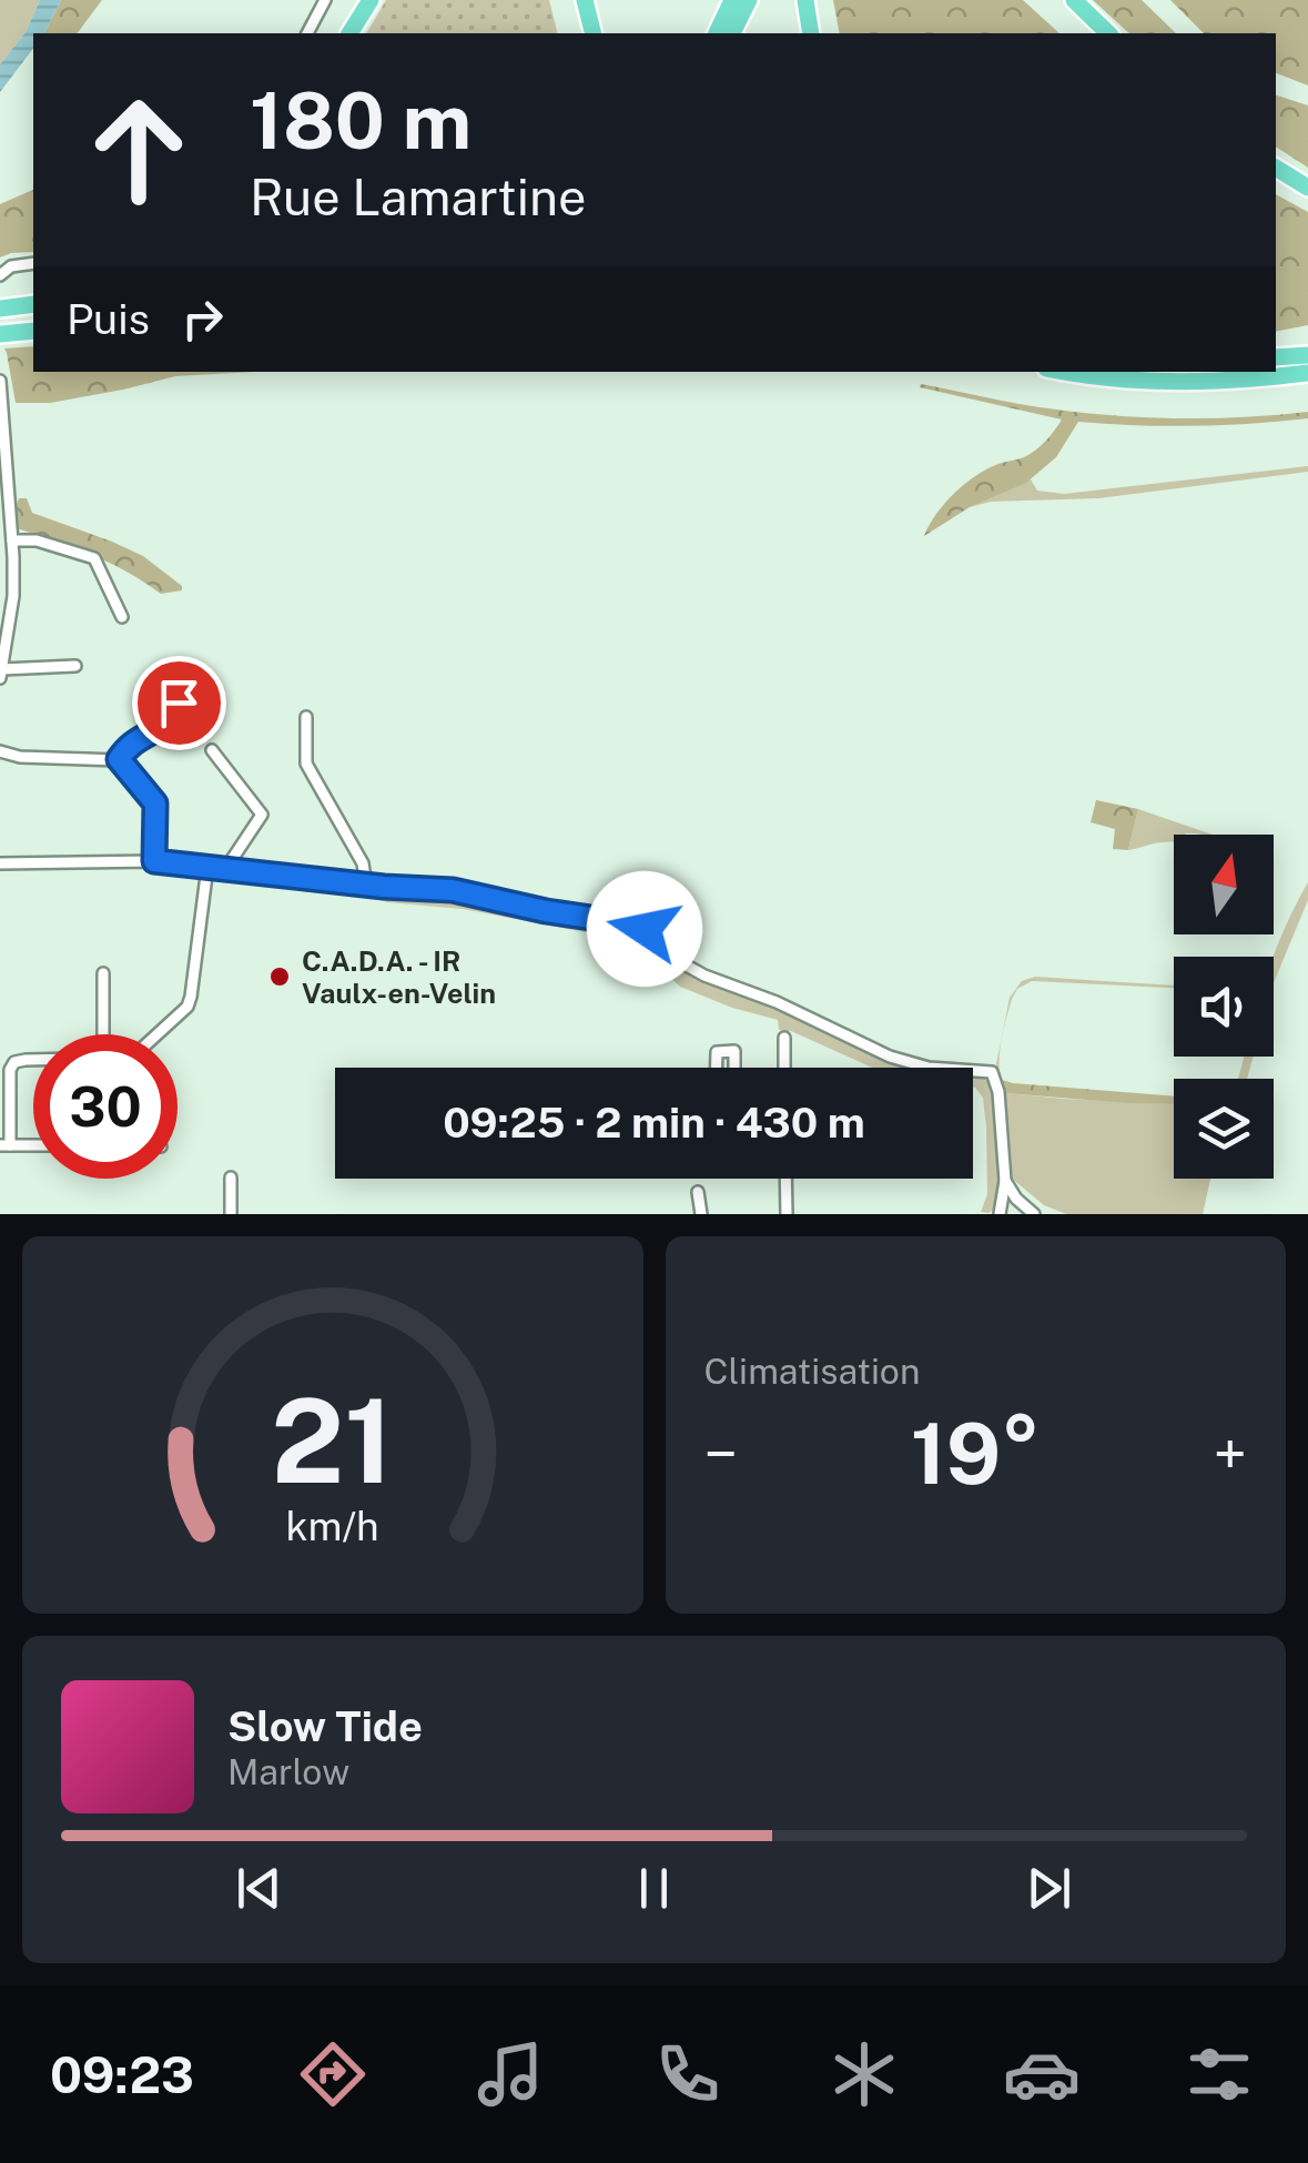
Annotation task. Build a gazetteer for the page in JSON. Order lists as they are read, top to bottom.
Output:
{
  "places": ["C.A.D.A. - IR Vaulx-en-Velin"],
  "north": "top",
  "page": {
    "turn": ["180 m", "Rue Lamartine"],
    "then": "Puis",
    "limit": "30",
    "trip": "09:25 · 2 min · 430 m",
    "tile": "Climatisation",
    "heat": ["−", "19°", "+"],
    "song": ["Slow Tide", "Marlow"],
    "tabs": "09:23",
    "gauge": ["21", "km/h"]
  }
}
